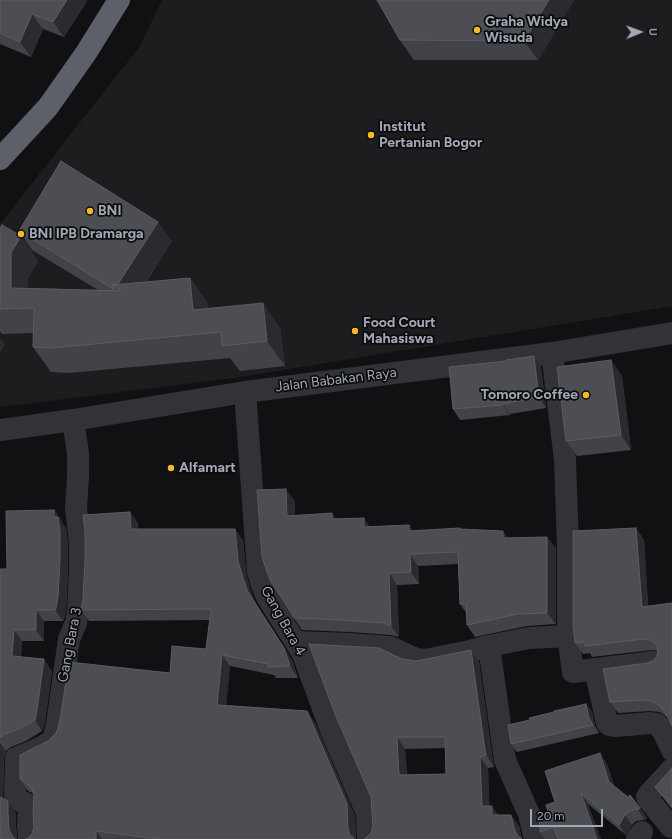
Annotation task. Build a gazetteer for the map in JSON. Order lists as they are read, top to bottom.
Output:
{
  "streets": {
    "street": ["Jalan Babakan Raya", "Gang Bara 4", "Gang Bara 3"]
  },
  "crossings": [
    ["Jalan Babakan Raya", "Gang Bara 4"],
    ["Jalan Babakan Raya", "Gang Bara 3"]
  ],
  "places": [
    "Graha Widya Wisuda",
    "Institut Pertanian Bogor",
    "BNI",
    "BNI IPB Dramarga",
    "Food Court Mahasiswa",
    "Tomoro Coffee",
    "Alfamart"
  ],
  "scale_bar": "20 m",
  "north": "right"
}
